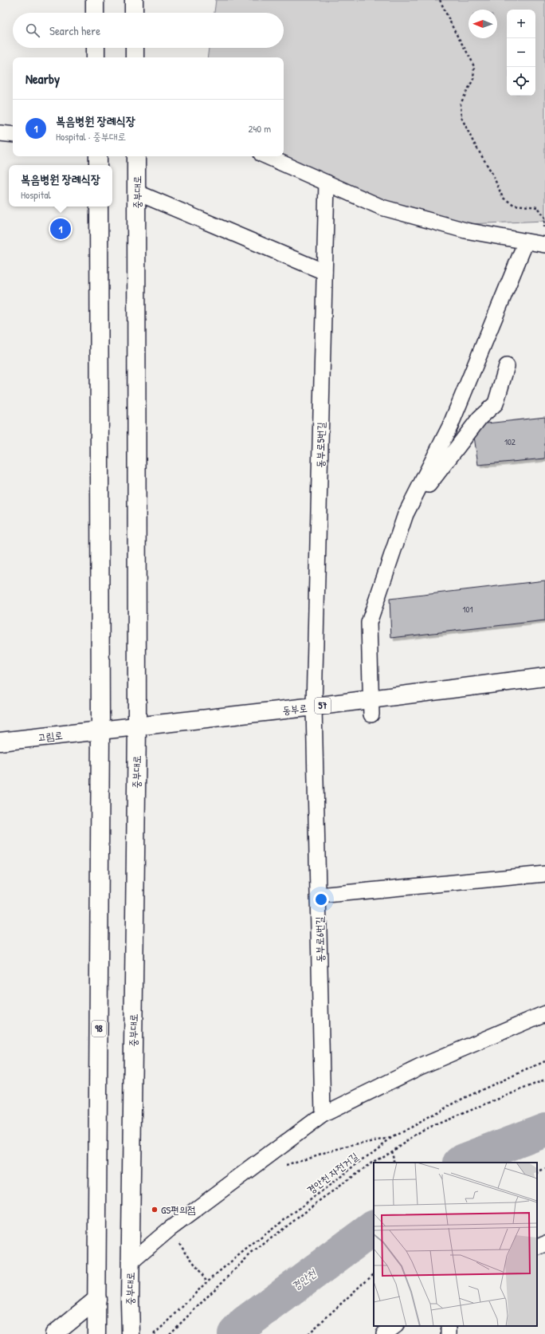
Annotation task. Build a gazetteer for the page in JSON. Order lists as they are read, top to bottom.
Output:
{
  "streets": {
    "main road": [
      "중부대로",
      "57",
      "동부로",
      "고림로",
      "98"
    ],
    "street": ["동부로5번길", "동부로6번길"],
    "path": ["경안천 자전거길"]
  },
  "crossings": [
    ["중부대로", "동부로"],
    ["동부로5번길", "동부로"],
    ["동부로5번길", "동부로6번길"],
    ["동부로", "고림로"],
    ["동부로", "동부로6번길"],
    ["동부로", "98"],
    ["고림로", "98"]
  ],
  "water": ["경안천"],
  "places": ["GS편의점"],
  "house_numbers": ["102", "101"],
  "north": "left",
  "page": {
    "map_buttons": ["+", "−"],
    "search": "Search here",
    "heading": "Nearby",
    "list": [
      {
        "mark": "1",
        "name": "복음병원 장례식장",
        "note": "Hospital · 중부대로",
        "value": "240 m"
      }
    ],
    "popup": ["복음병원 장례식장", "Hospital"],
    "pins": "1"
  }
}
